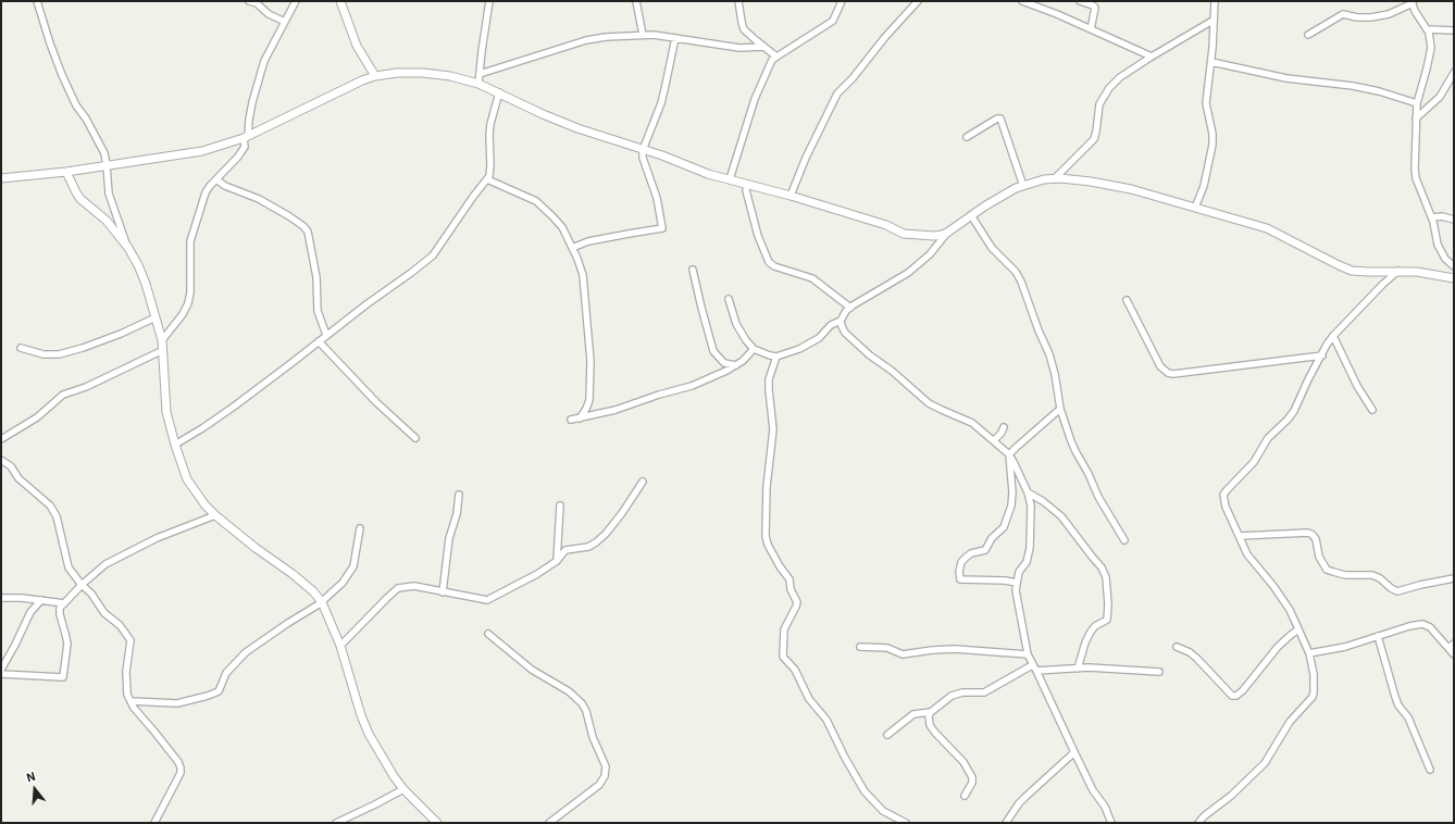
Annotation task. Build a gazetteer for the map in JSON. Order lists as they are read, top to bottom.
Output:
{
  "north": "top"
}
